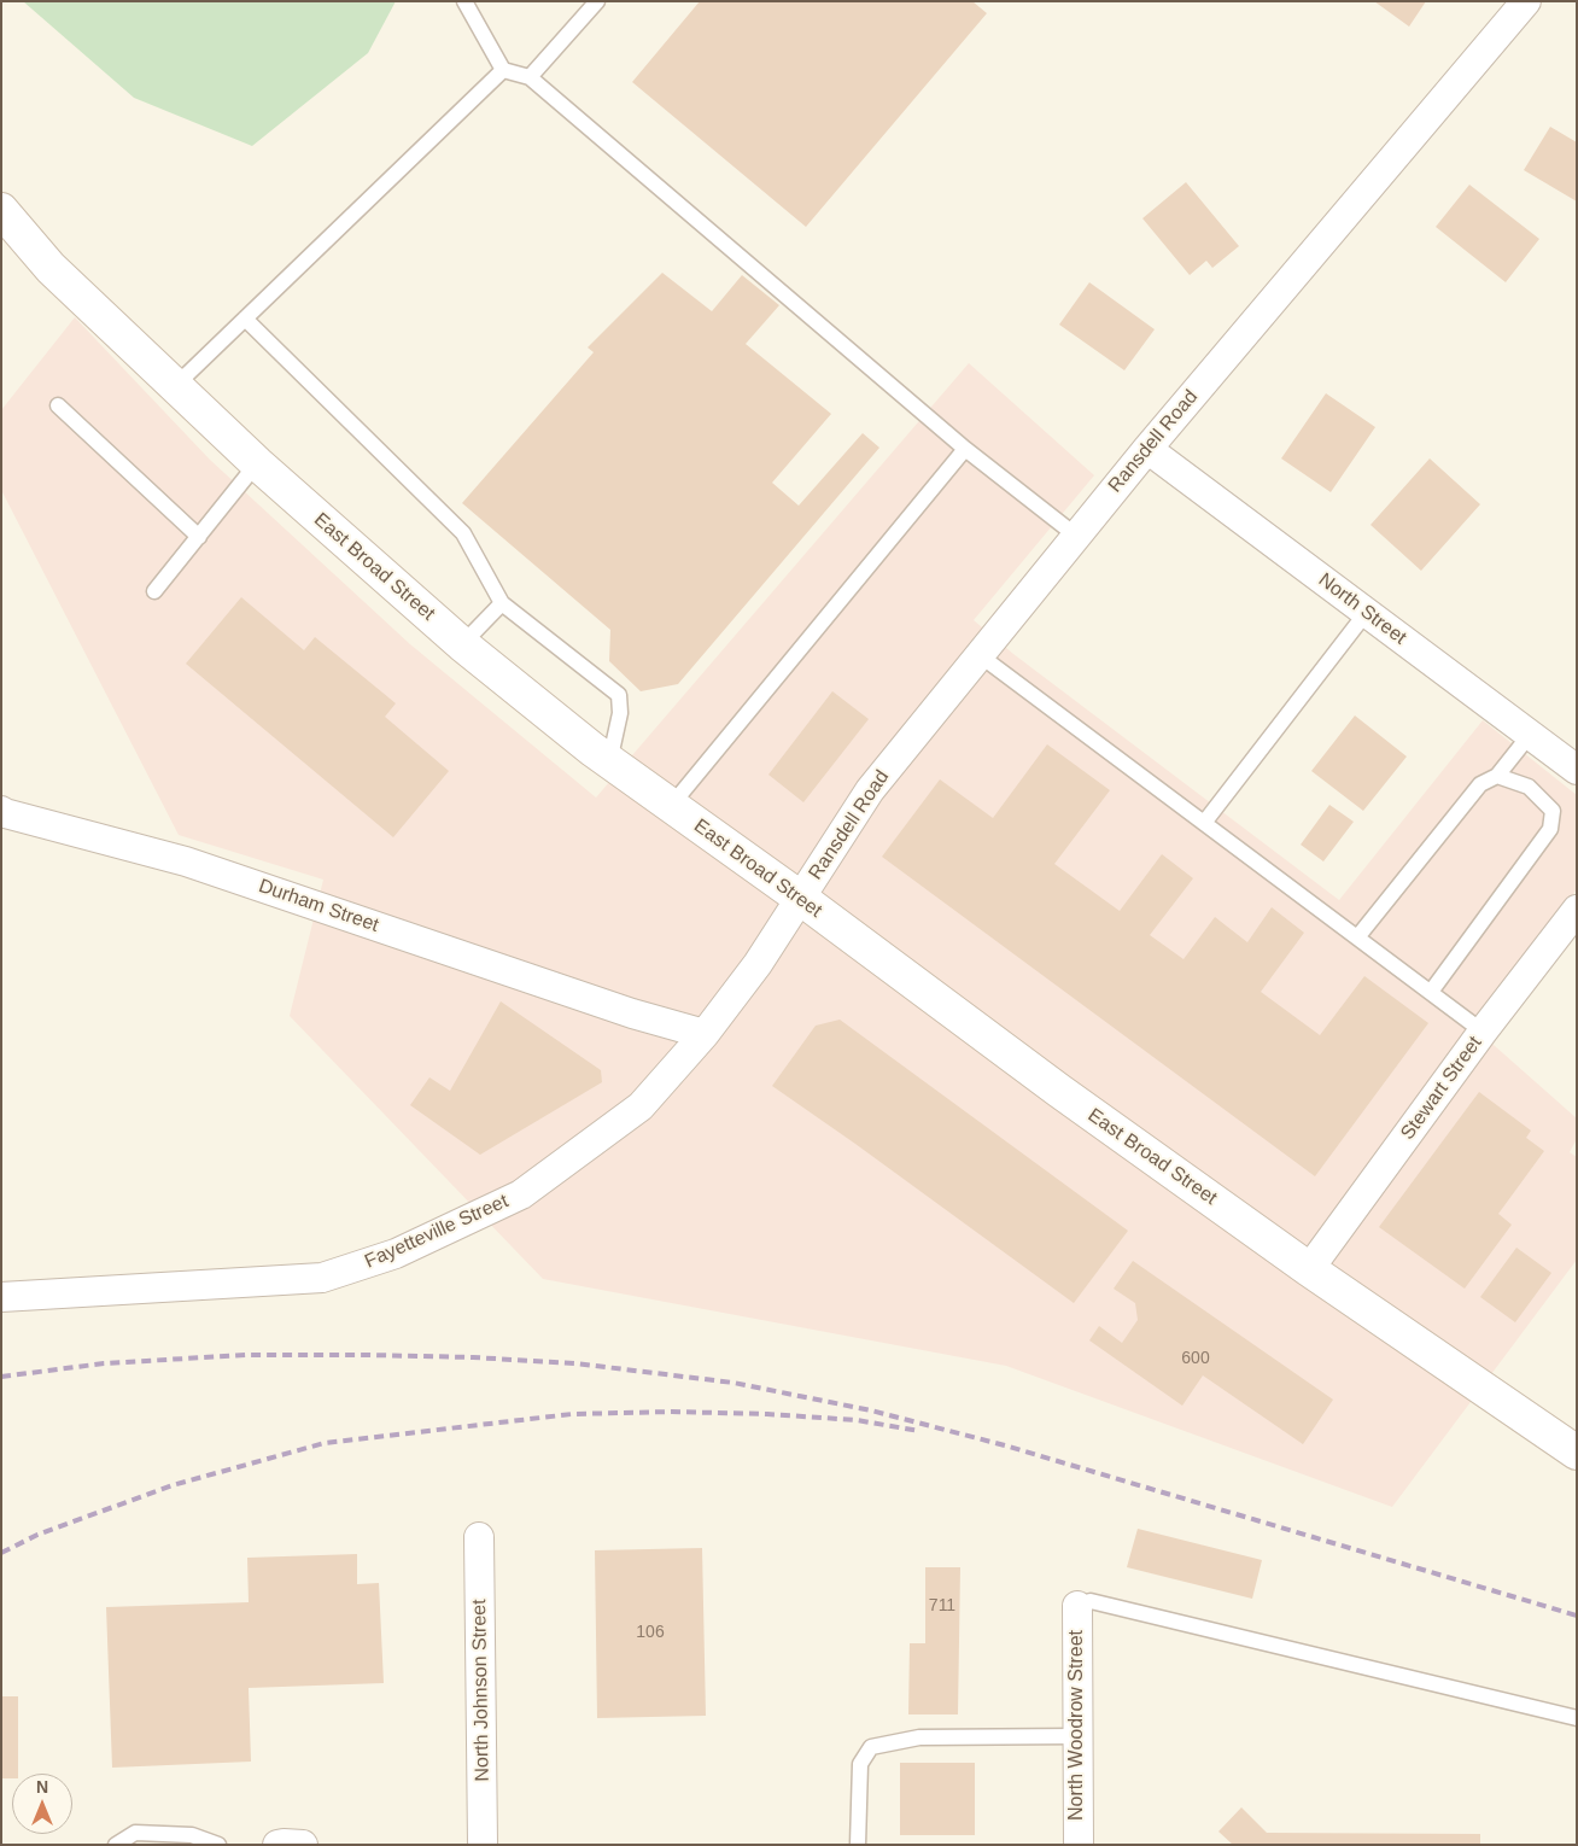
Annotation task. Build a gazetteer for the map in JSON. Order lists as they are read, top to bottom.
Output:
{
  "streets": {
    "main road": ["East Broad Street"],
    "street": [
      "Ransdell Road",
      "North Street",
      "Durham Street",
      "Stewart Street",
      "Fayetteville Street",
      "North Johnson Street",
      "North Woodrow Street"
    ]
  },
  "crossings": [
    ["Ransdell Road", "East Broad Street"],
    ["Ransdell Road", "North Street"],
    ["Ransdell Road", "Fayetteville Street"],
    ["East Broad Street", "Stewart Street"],
    ["East Broad Street", "Fayetteville Street"],
    ["Durham Street", "Fayetteville Street"]
  ],
  "house_numbers": ["600", "711", "106"],
  "north": "top"
}
